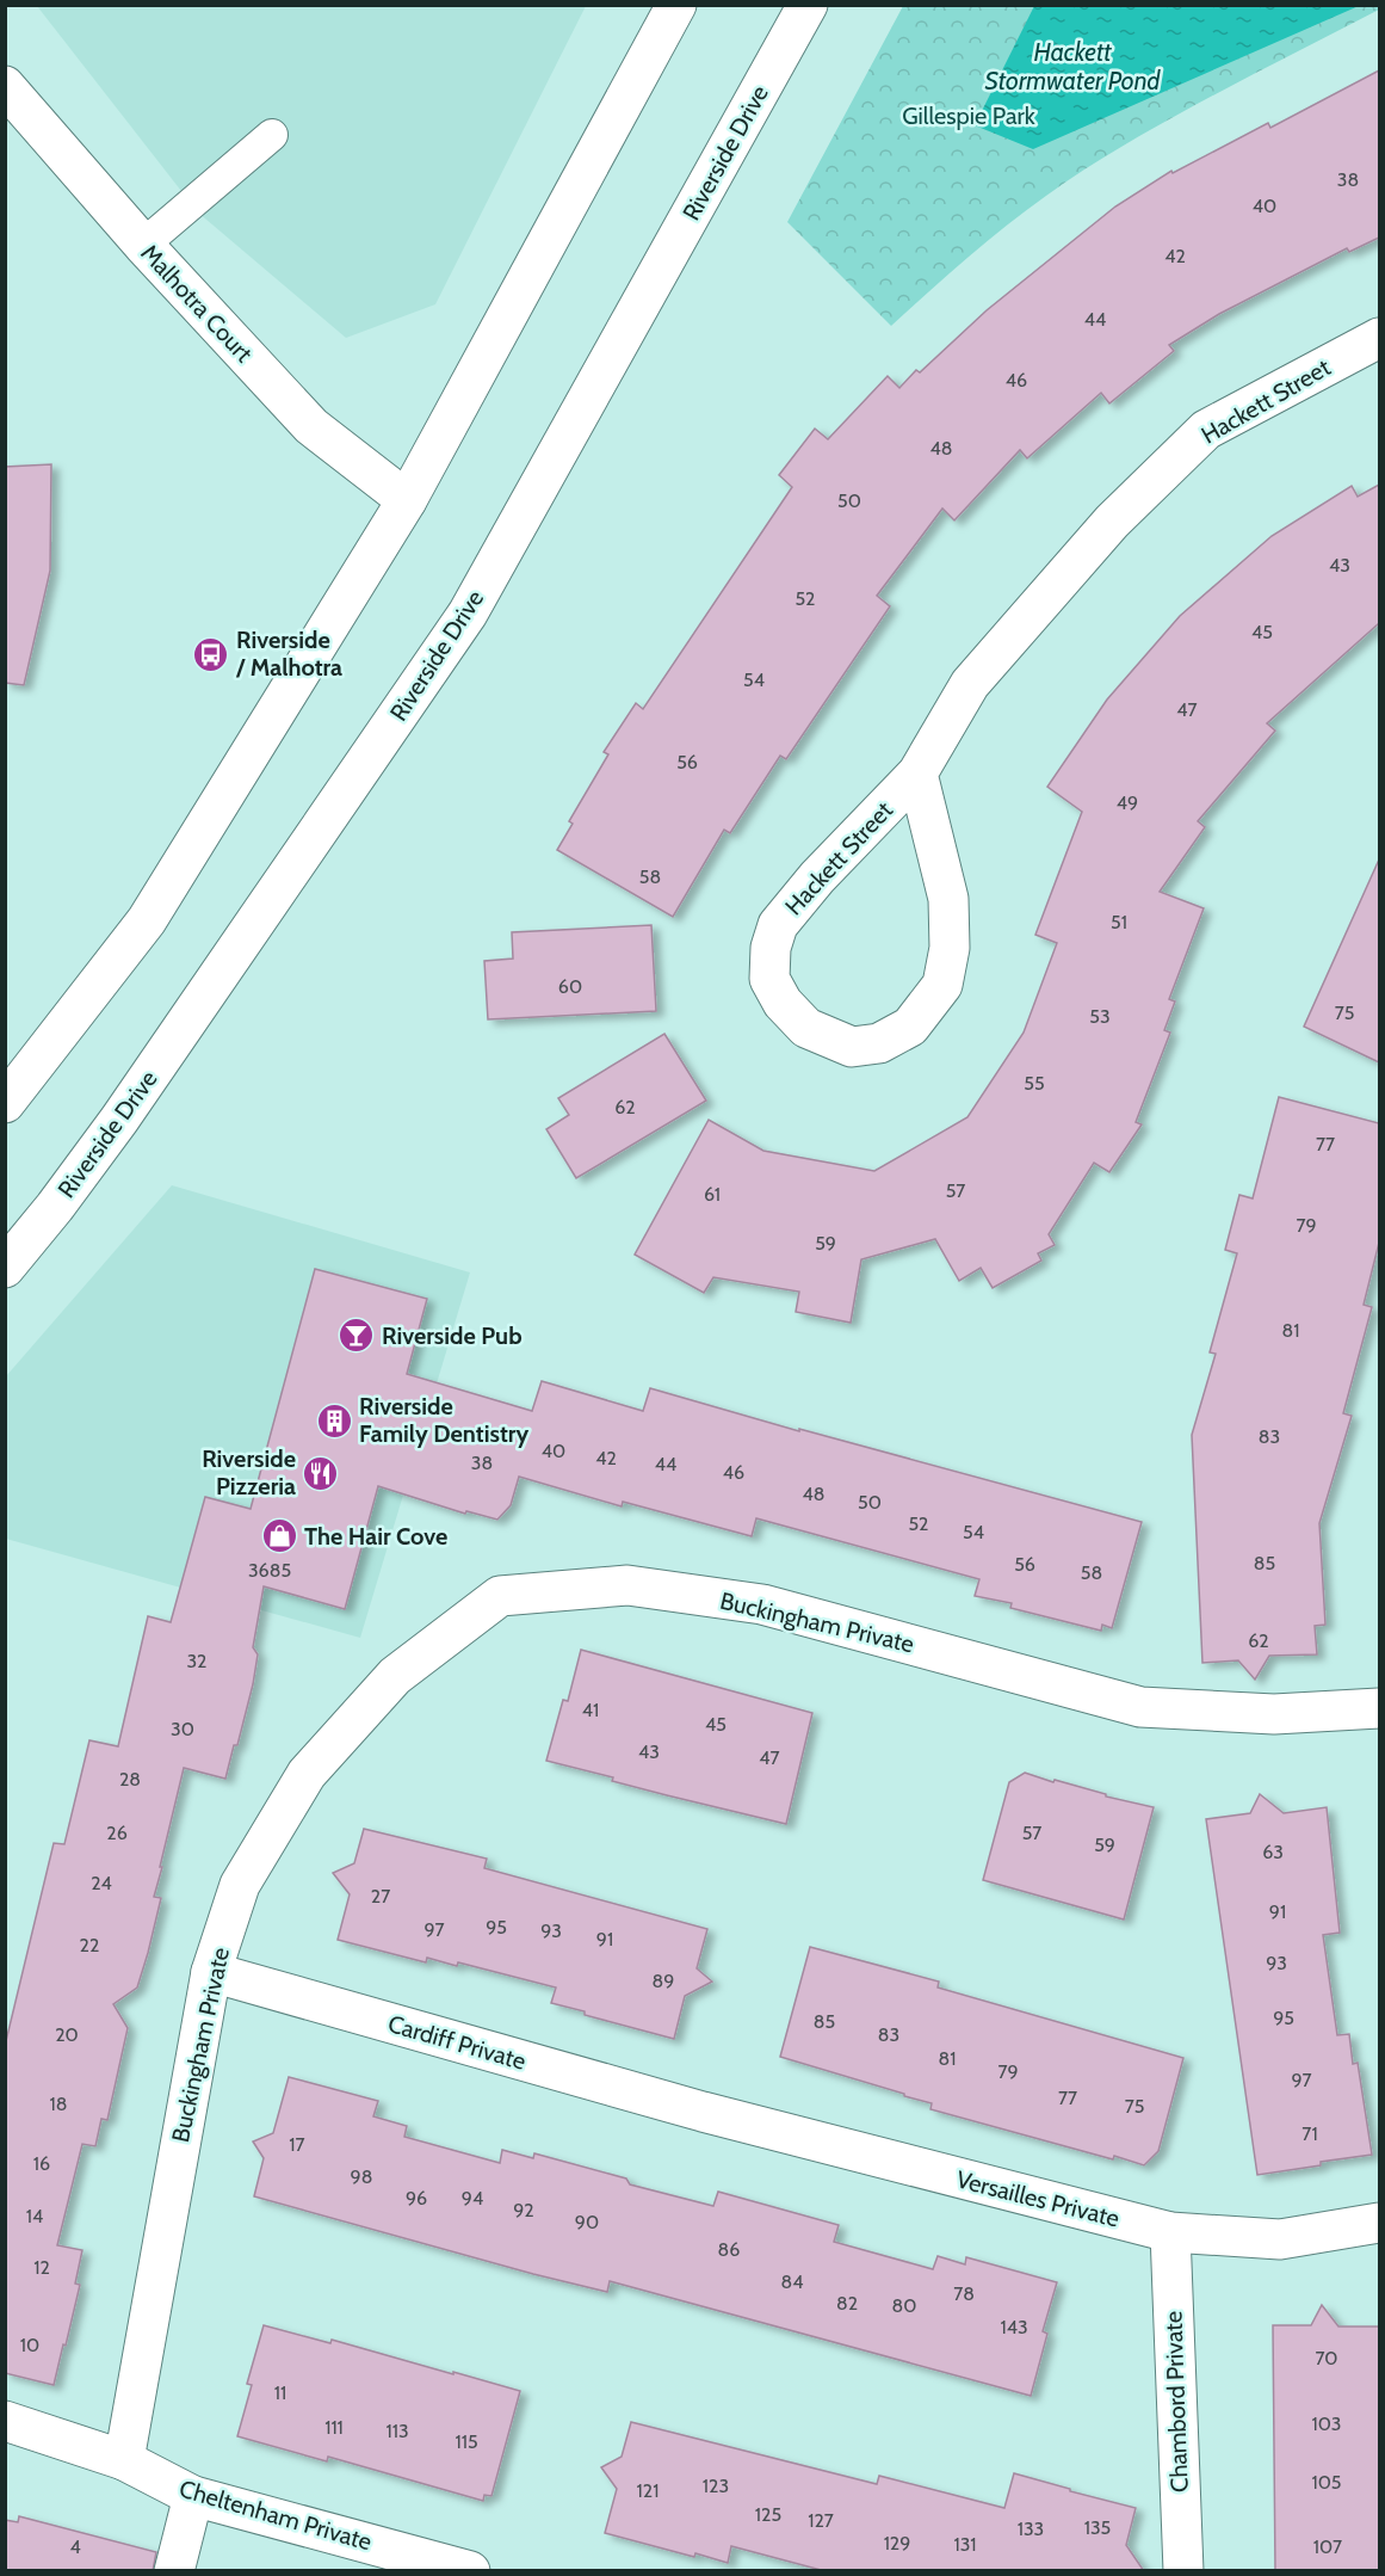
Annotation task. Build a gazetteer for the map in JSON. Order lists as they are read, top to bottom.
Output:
{
  "streets": {
    "street": [
      "Riverside Drive",
      "Malhotra Court",
      "Hackett Street",
      "Buckingham Private",
      "Cardiff Private",
      "Versailles Private",
      "Chambord Private",
      "Cheltenham Private"
    ]
  },
  "crossings": [
    ["Buckingham Private", "Cardiff Private"],
    ["Buckingham Private", "Cheltenham Private"],
    ["Cardiff Private", "Versailles Private"],
    ["Versailles Private", "Chambord Private"]
  ],
  "water": ["Hackett Stormwater Pond"],
  "parks": ["Gillespie Park"],
  "places": {
    "bus stop": ["Riverside / Malhotra"],
    "bar": ["Riverside Pub"],
    "building": ["Riverside Family Dentistry"],
    "restaurant": ["Riverside Pizzeria"],
    "shop": ["The Hair Cove"]
  },
  "house_numbers": [
    "38",
    "40",
    "42",
    "44",
    "46",
    "48",
    "50",
    "43",
    "52",
    "45",
    "54",
    "47",
    "56",
    "49",
    "58",
    "51",
    "60",
    "75",
    "53",
    "55",
    "62",
    "77",
    "57",
    "61",
    "79",
    "59",
    "81",
    "83",
    "40",
    "42",
    "38",
    "44",
    "46",
    "48",
    "50",
    "52",
    "54",
    "85",
    "56",
    "3685",
    "58",
    "62",
    "32",
    "41",
    "45",
    "30",
    "43",
    "47",
    "28",
    "26",
    "57",
    "59",
    "63",
    "24",
    "27",
    "91",
    "95",
    "97",
    "93",
    "91",
    "22",
    "93",
    "89",
    "95",
    "85",
    "20",
    "83",
    "81",
    "79",
    "97",
    "77",
    "18",
    "75",
    "71",
    "17",
    "16",
    "98",
    "96",
    "94",
    "92",
    "14",
    "90",
    "86",
    "12",
    "84",
    "78",
    "82",
    "80",
    "143",
    "10",
    "70",
    "11",
    "103",
    "111",
    "113",
    "115",
    "105",
    "123",
    "121",
    "125",
    "127",
    "135",
    "133",
    "129",
    "131",
    "4",
    "107"
  ]
}
